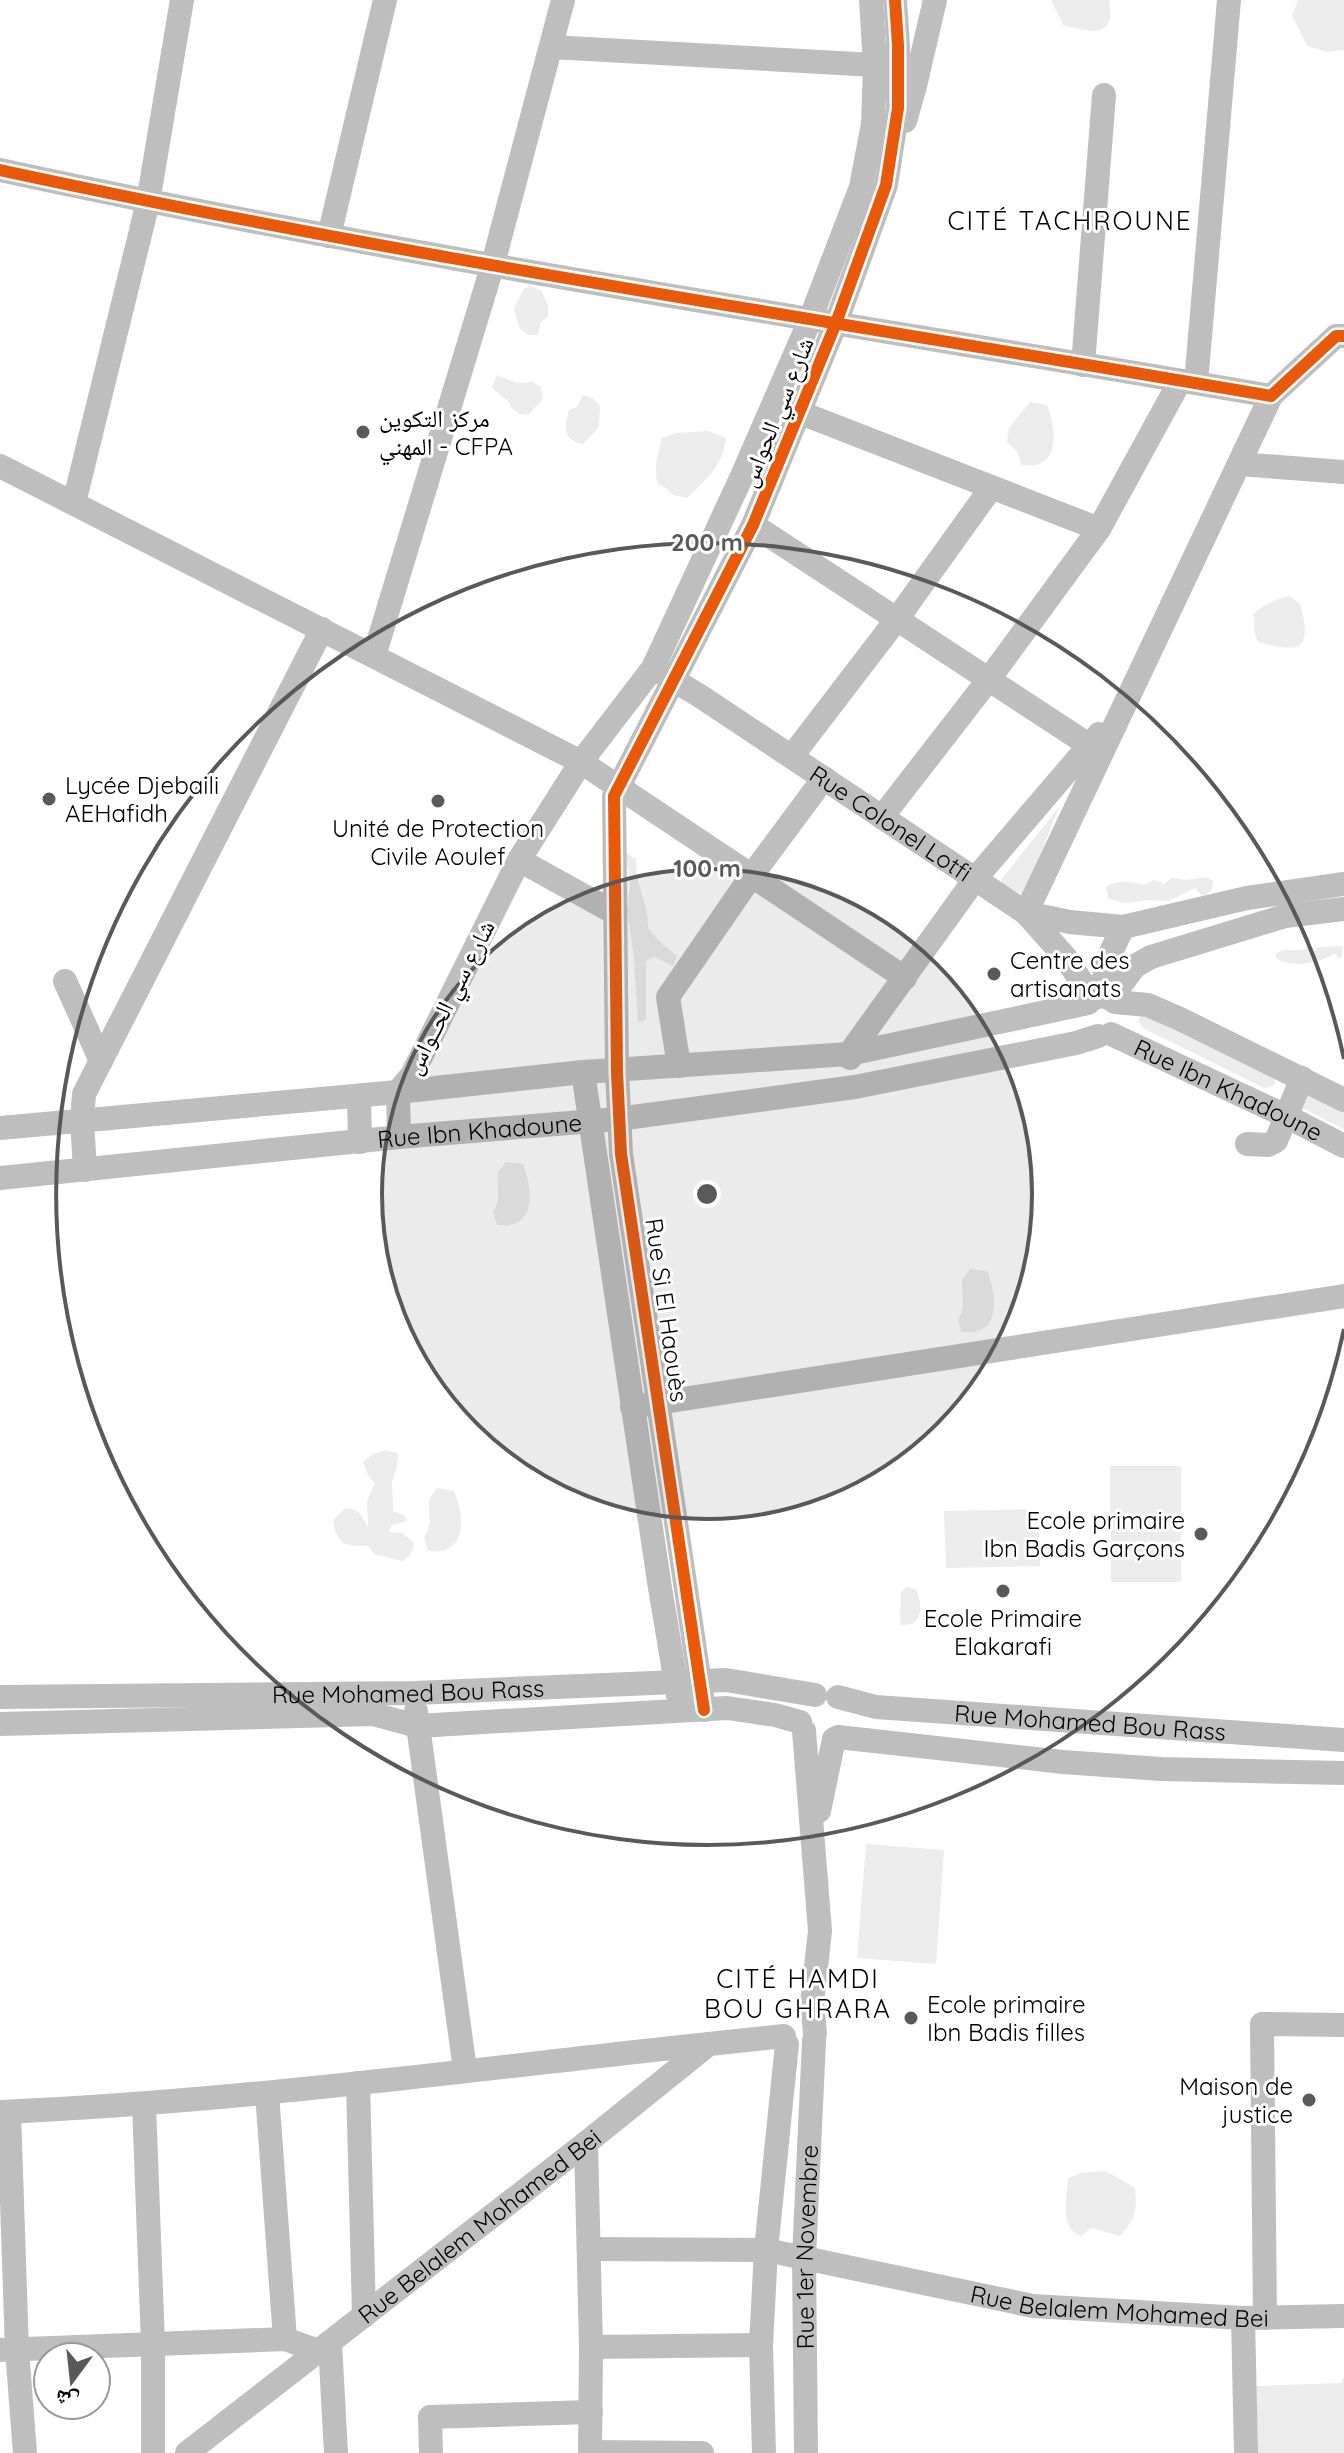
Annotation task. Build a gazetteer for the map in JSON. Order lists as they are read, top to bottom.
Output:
{
  "streets": {
    "street": [
      "شارع سي الحواس",
      "Rue Colonel Lotfi",
      "شارع سي الحــواس",
      "Rue Ibn Khadoune",
      "Rue Si El Haouès",
      "Rue Mohamed Bou Rass",
      "Rue Belalem Mohamed Bei",
      "Rue 1er Novembre"
    ]
  },
  "crossings": [
    ["شارع سي الحواس", "Rue Colonel Lotfi"],
    ["شارع سي الحواس", "شارع سي الحــواس"],
    ["شارع سي الحواس", "Rue Si El Haouès"],
    ["شارع سي الحــواس", "Rue Ibn Khadoune"],
    ["Rue Ibn Khadoune", "Rue Si El Haouès"],
    ["Rue Si El Haouès", "Rue Mohamed Bou Rass"],
    ["Rue Belalem Mohamed Bei", "Rue 1er Novembre"]
  ],
  "districts": ["CITÉ TACHROUNE", "CITÉ HAMDI BOU GHRARA"],
  "places": [
    "مركز التكوين المهني - CFPA",
    "Lycée Djebaili AEHafidh",
    "Unité de Protection Civile Aoulef",
    "Centre des artisanats",
    "Ecole primaire Ibn Badis Garçons",
    "Ecole Primaire Elakarafi",
    "Ecole primaire Ibn Badis filles",
    "Maison de justice"
  ],
  "north": "bottom",
  "rings": ["200 m", "100 m"]
}
